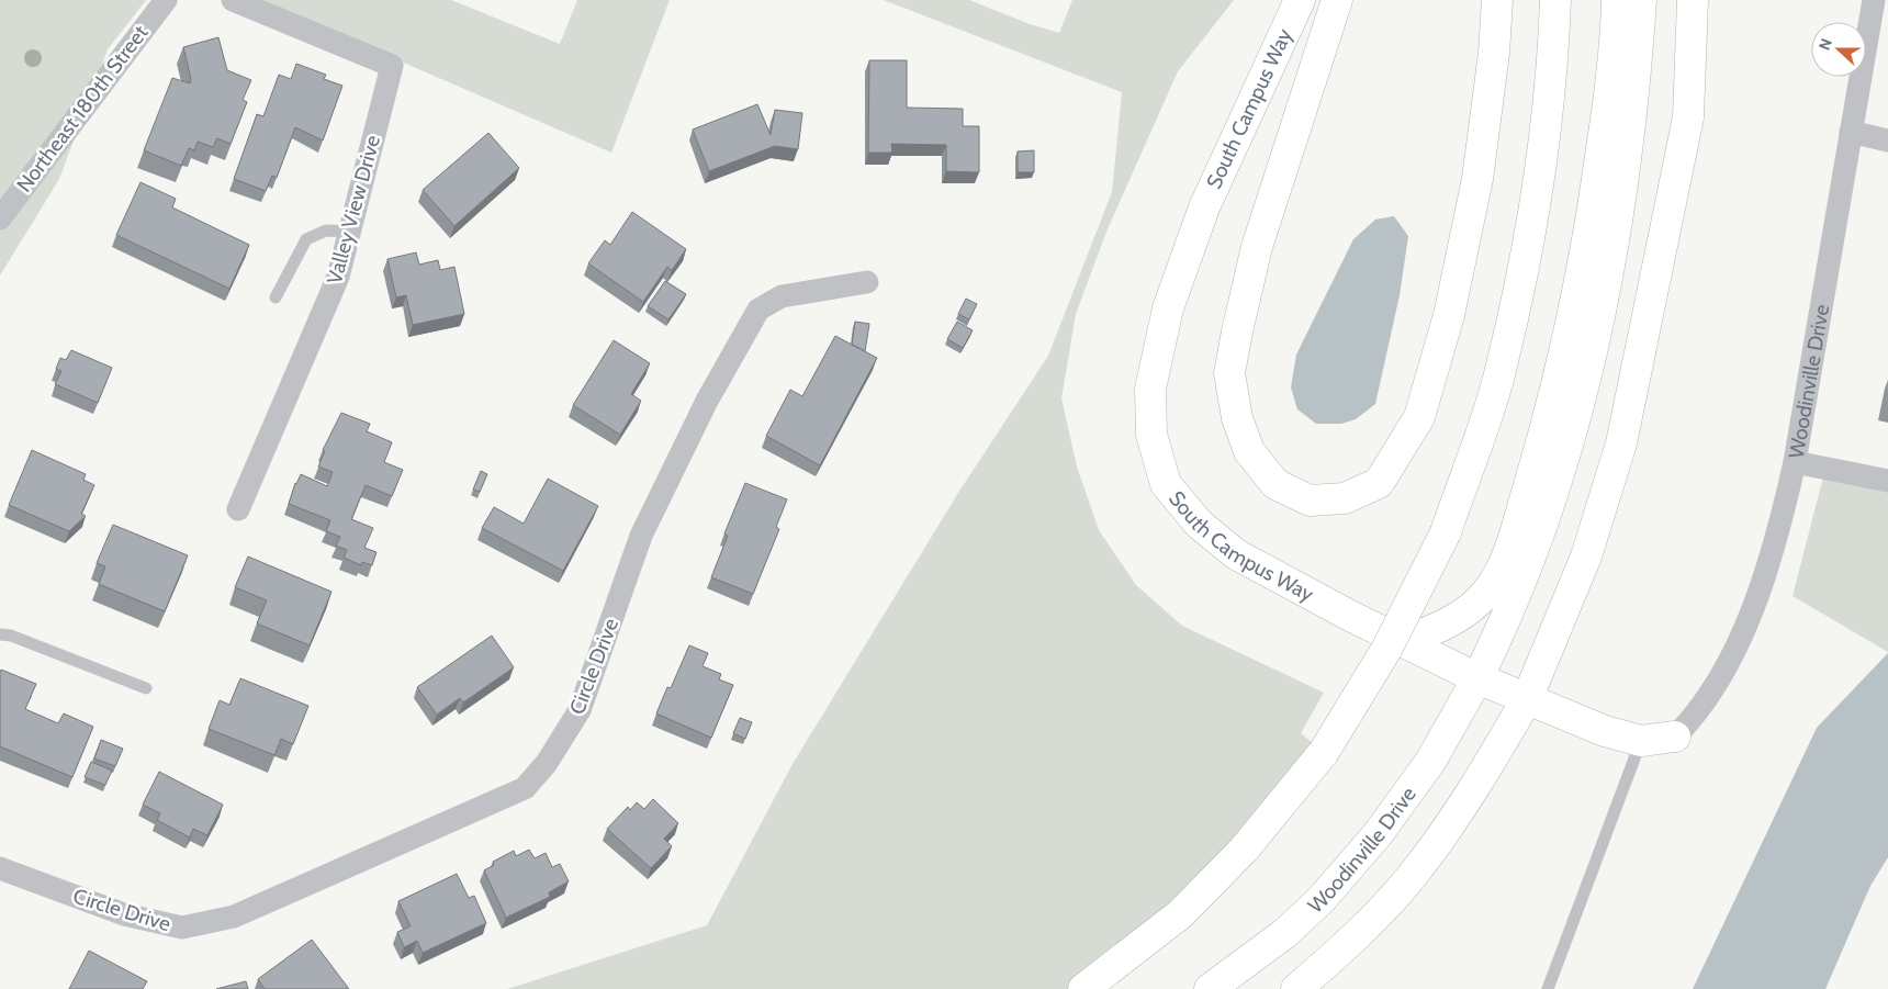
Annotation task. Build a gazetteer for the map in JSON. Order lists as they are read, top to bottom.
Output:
{
  "streets": {
    "main road": ["South Campus Way", "Woodinville Drive"],
    "street": ["Northeast 180th Street", "Valley View Drive", "Circle Drive"]
  },
  "crossings": [
    ["South Campus Way", "Woodinville Drive"]
  ],
  "north": "left"
}
